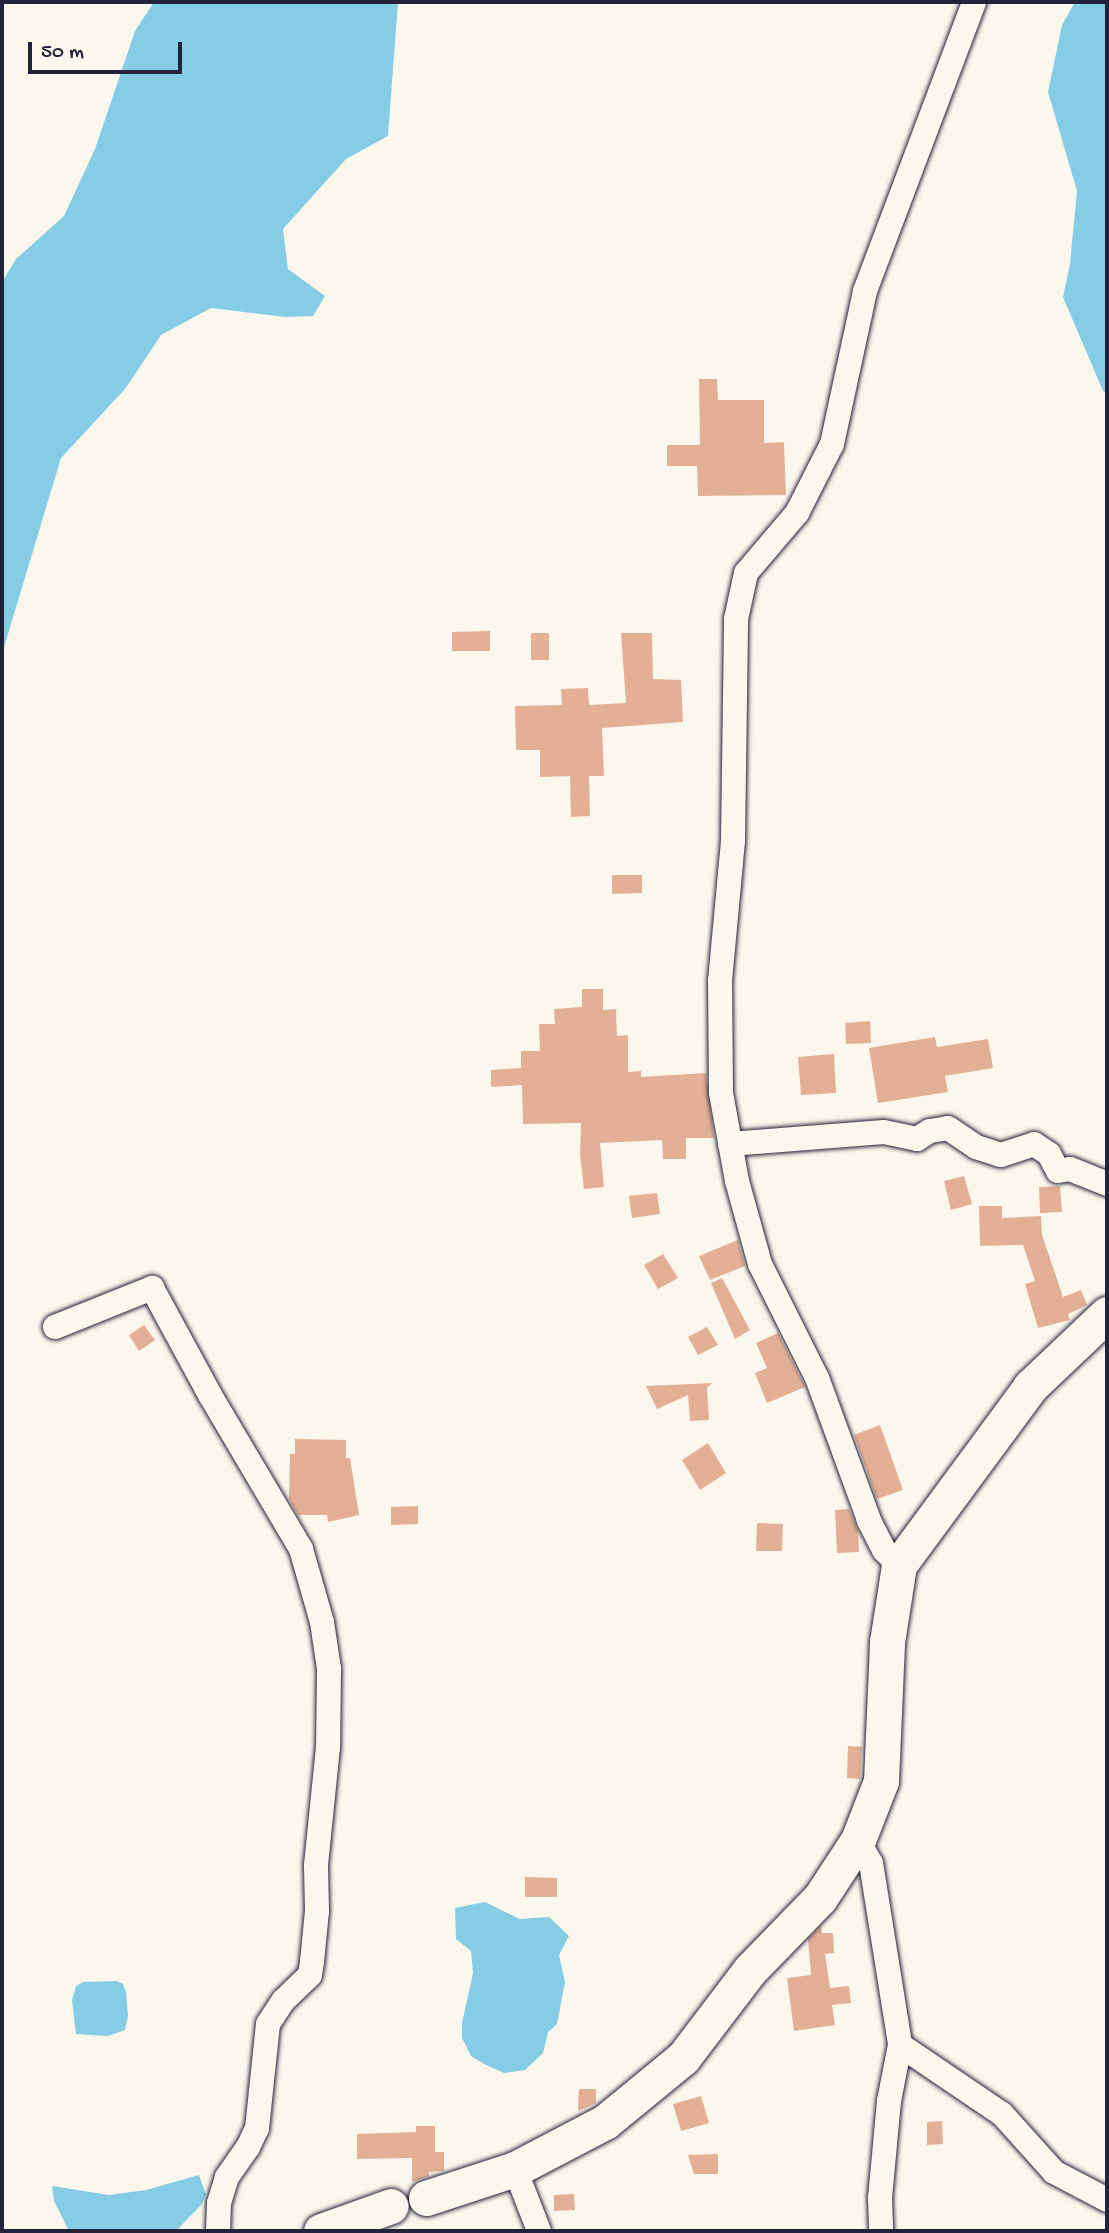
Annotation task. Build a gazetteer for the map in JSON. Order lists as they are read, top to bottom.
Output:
{
  "scale_bar": "50 m"
}
